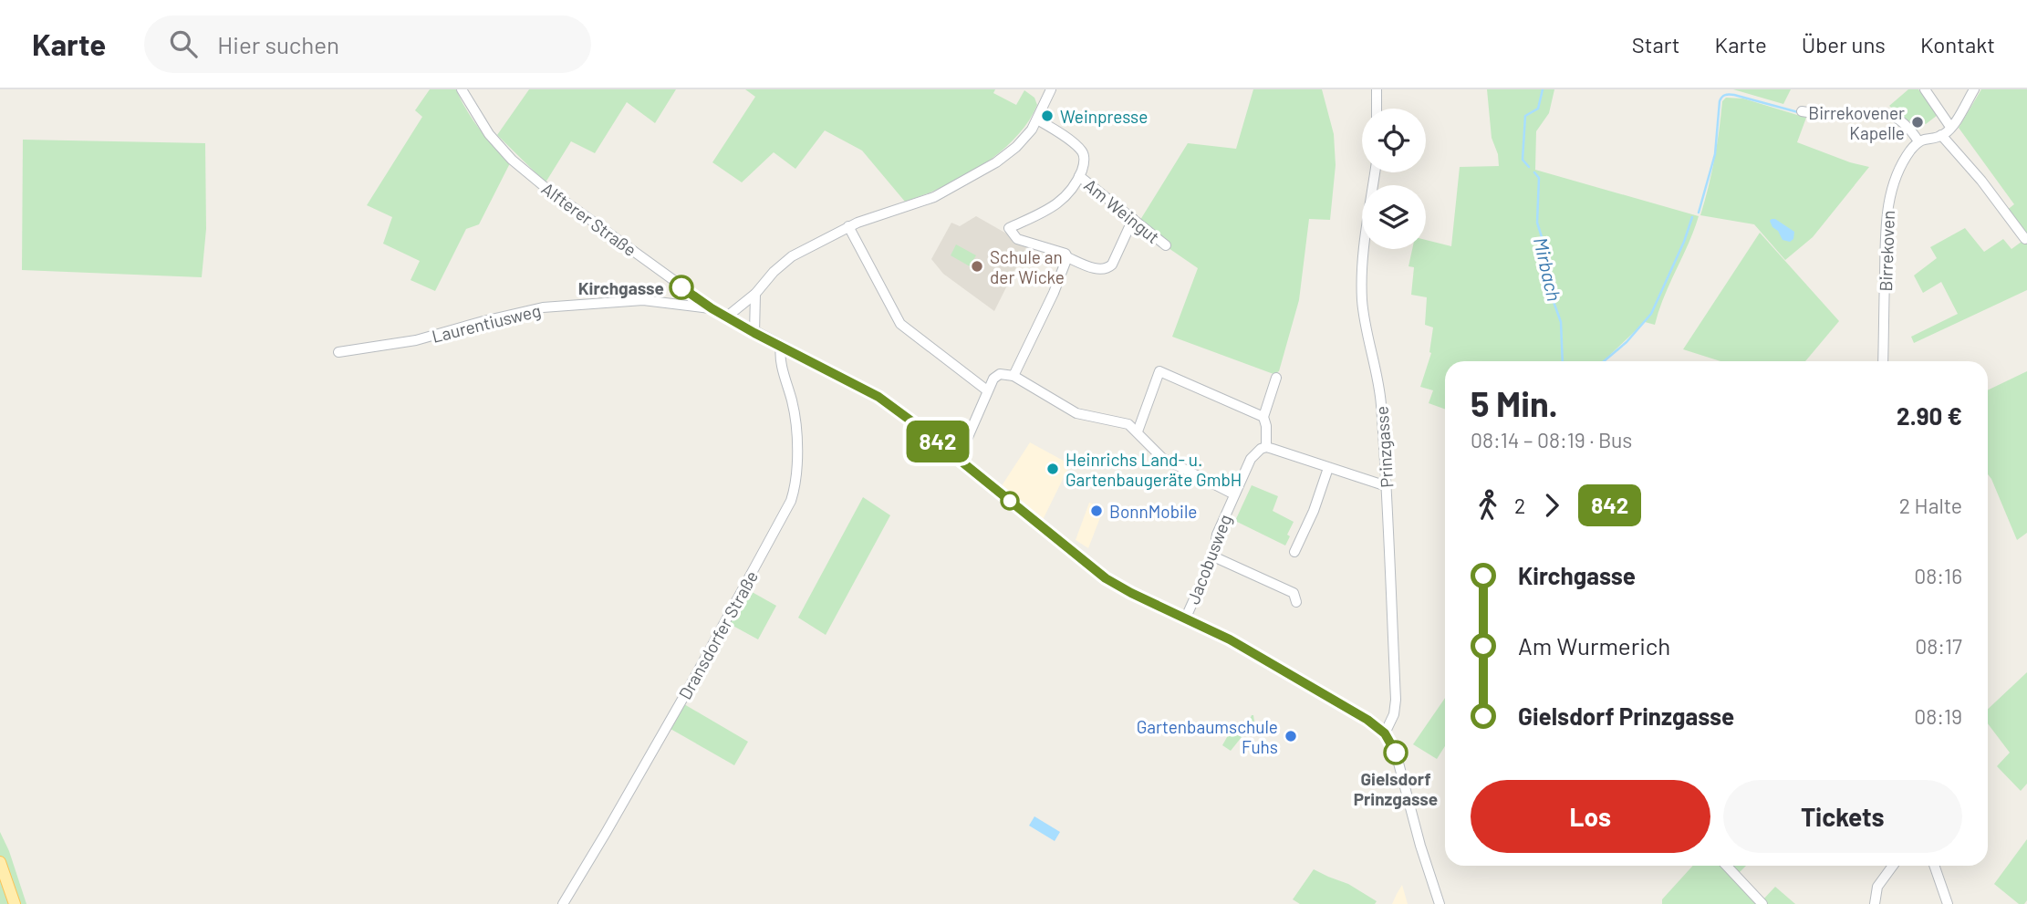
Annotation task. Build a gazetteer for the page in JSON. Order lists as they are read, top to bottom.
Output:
{
  "streets": {
    "street": [
      "Am Weingut",
      "Alfterer Straße",
      "Birrekoven",
      "Laurentiusweg",
      "Prinzgasse",
      "Jacobusweg",
      "Dransdorfer Straße"
    ]
  },
  "crossings": [
    ["Alfterer Straße", "Laurentiusweg"],
    ["Alfterer Straße", "Prinzgasse"],
    ["Alfterer Straße", "Jacobusweg"],
    ["Alfterer Straße", "Dransdorfer Straße"]
  ],
  "water": ["Mirbach"],
  "places": [
    "Weinpresse",
    "Birrekovener Kapelle",
    "Schule an der Wicke",
    "Kirchgasse",
    "Heinrichs Land- u. Gartenbaugeräte GmbH",
    "BonnMobile",
    "Gartenbaumschule Fuhs",
    "Gielsdorf Prinzgasse"
  ],
  "lines": ["bus line 842"],
  "page": {
    "header": "Karte",
    "search": "Hier suchen",
    "nav": [
      "Start",
      "Karte",
      "Über uns",
      "Kontakt"
    ],
    "on_map": "842",
    "heading": ["5 Min.", "08:14 – 08:19 · Bus", "2.90 €"],
    "legs": ["2", "842", "2 Halte"],
    "list": [
      {
        "name": "Kirchgasse",
        "value": "08:16"
      },
      {
        "name": "Am Wurmerich",
        "value": "08:17"
      },
      {
        "name": "Gielsdorf Prinzgasse",
        "value": "08:19"
      }
    ],
    "buttons": ["Los", "Tickets"]
  }
}
